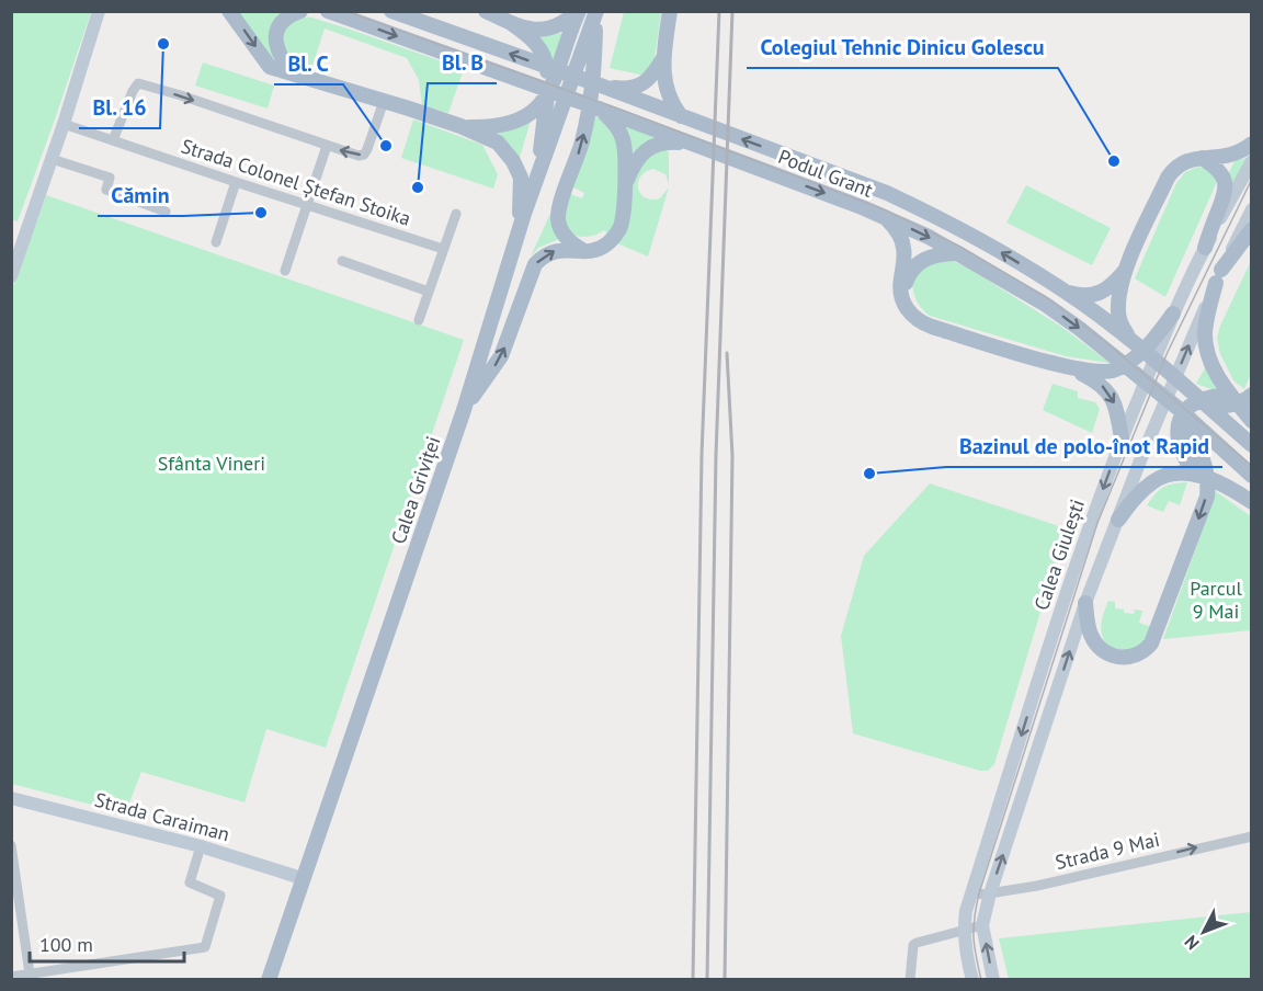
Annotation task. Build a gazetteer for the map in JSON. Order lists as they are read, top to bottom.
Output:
{
  "streets": {
    "main road": [
      "Podul Grant",
      "Calea Griviței",
      "Calea Giulești",
      "Strada Caraiman"
    ],
    "street": ["Strada Colonel Ștefan Stoika", "Strada 9 Mai"]
  },
  "crossings": [
    ["Calea Griviței", "Strada Caraiman"],
    ["Calea Giulești", "Strada 9 Mai"]
  ],
  "one_way": ["Strada 9 Mai"],
  "parks": ["Sfânta Vineri", "Parcul 9 Mai"],
  "places": [
    "Bl. 16",
    "Bl. C",
    "Colegiul Tehnic Dinicu Golescu",
    "Bl. B",
    "Cămin",
    "Bazinul de polo-înot Rapid"
  ],
  "scale_bar": "100 m",
  "north": "bottom left"
}
